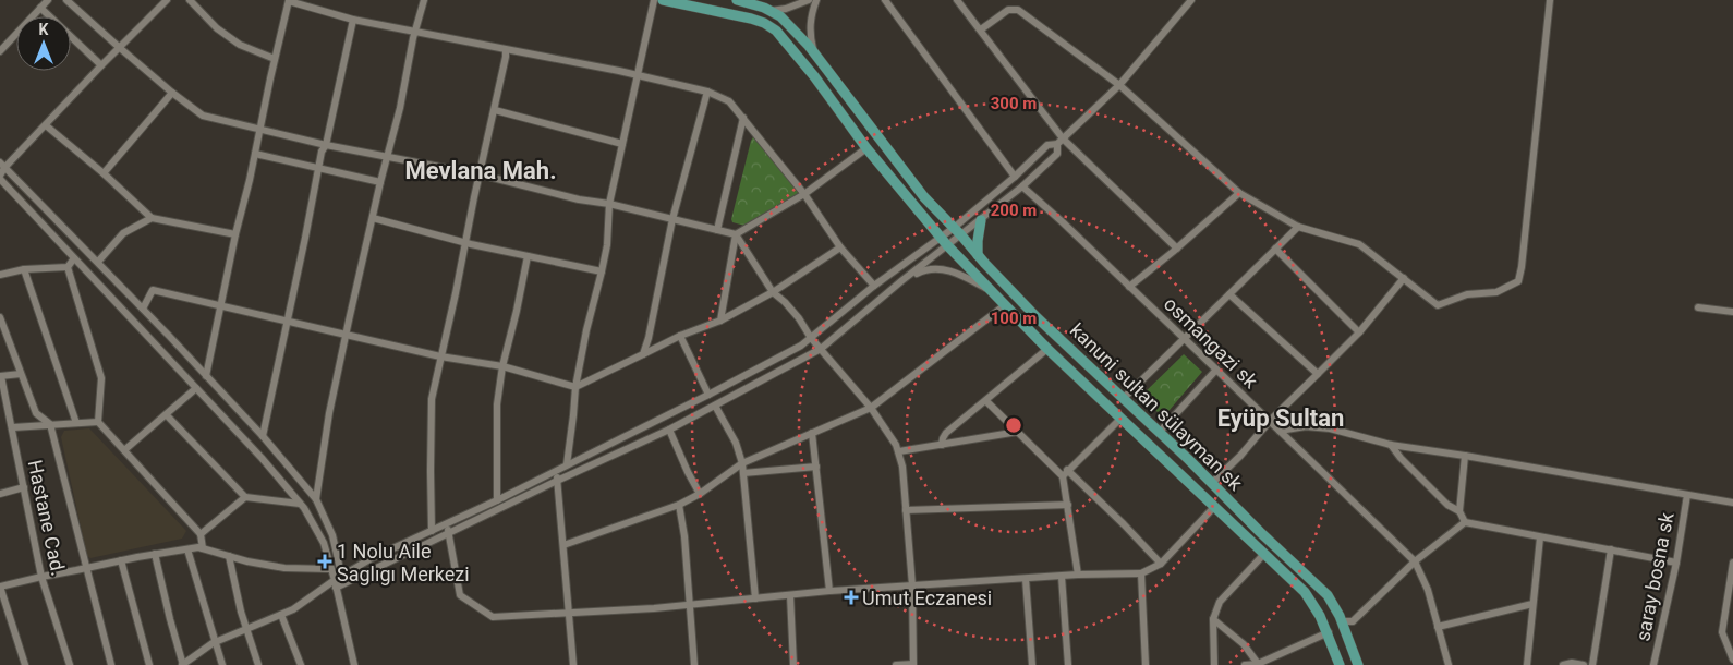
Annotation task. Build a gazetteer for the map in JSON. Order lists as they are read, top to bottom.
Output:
{
  "streets": {
    "main road": ["kanuni sultan sülayman sk"],
    "street": ["osmangazi sk", "Hastane Cad.", "saray bosna sk"]
  },
  "districts": ["Mevlana Mah.", "Eyüp Sultan"],
  "places": {
    "health": ["1 Nolu Aile Saglıgı Merkezi", "Umut Eczanesi"]
  },
  "north": "top",
  "rings": ["300 m", "200 m", "100 m"]
}
